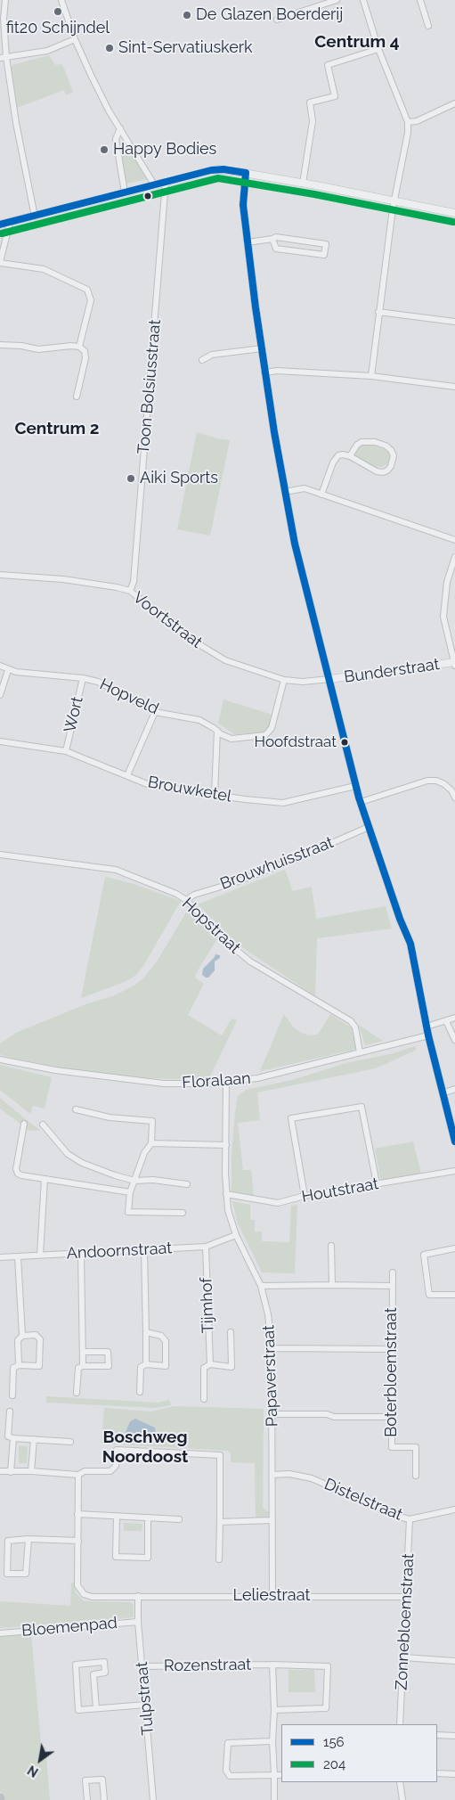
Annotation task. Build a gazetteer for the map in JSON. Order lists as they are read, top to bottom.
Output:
{
  "streets": {
    "street": [
      "Toon Bolsiusstraat",
      "Voortstraat",
      "Bunderstraat",
      "Hopveld",
      "Wort",
      "Brouwketel",
      "Brouwhuisstraat",
      "Hopstraat",
      "Floralaan",
      "Houtstraat",
      "Andoornstraat",
      "Tijmhof",
      "Boterbloemstraat",
      "Papaverstraat",
      "Distelstraat",
      "Leliestraat",
      "Zonnebloemstraat",
      "Bloemenpad",
      "Rozenstraat",
      "Tulpstraat"
    ]
  },
  "crossings": [
    ["Toon Bolsiusstraat", "Voortstraat"],
    ["Voortstraat", "Bunderstraat"],
    ["Voortstraat", "Hopveld"],
    ["Hopveld", "Wort"],
    ["Wort", "Brouwketel"],
    ["Brouwhuisstraat", "Hopstraat"],
    ["Hopstraat", "Floralaan"],
    ["Floralaan", "Papaverstraat"],
    ["Houtstraat", "Papaverstraat"],
    ["Andoornstraat", "Tijmhof"],
    ["Andoornstraat", "Papaverstraat"],
    ["Papaverstraat", "Distelstraat"],
    ["Papaverstraat", "Leliestraat"],
    ["Distelstraat", "Zonnebloemstraat"],
    ["Leliestraat", "Zonnebloemstraat"],
    ["Leliestraat", "Bloemenpad"],
    ["Leliestraat", "Tulpstraat"],
    ["Bloemenpad", "Tulpstraat"],
    ["Rozenstraat", "Tulpstraat"]
  ],
  "districts": ["Centrum 4", "Centrum 2", "Boschweg Noordoost"],
  "places": [
    "fit20 Schijndel",
    "De Glazen Boerderij",
    "Sint-Servatiuskerk",
    "Happy Bodies",
    "Aiki Sports",
    "Hoofdstraat"
  ],
  "lines": ["transit line 156", "transit line 204"],
  "legend": ["156", "204"],
  "north": "bottom left"
}
